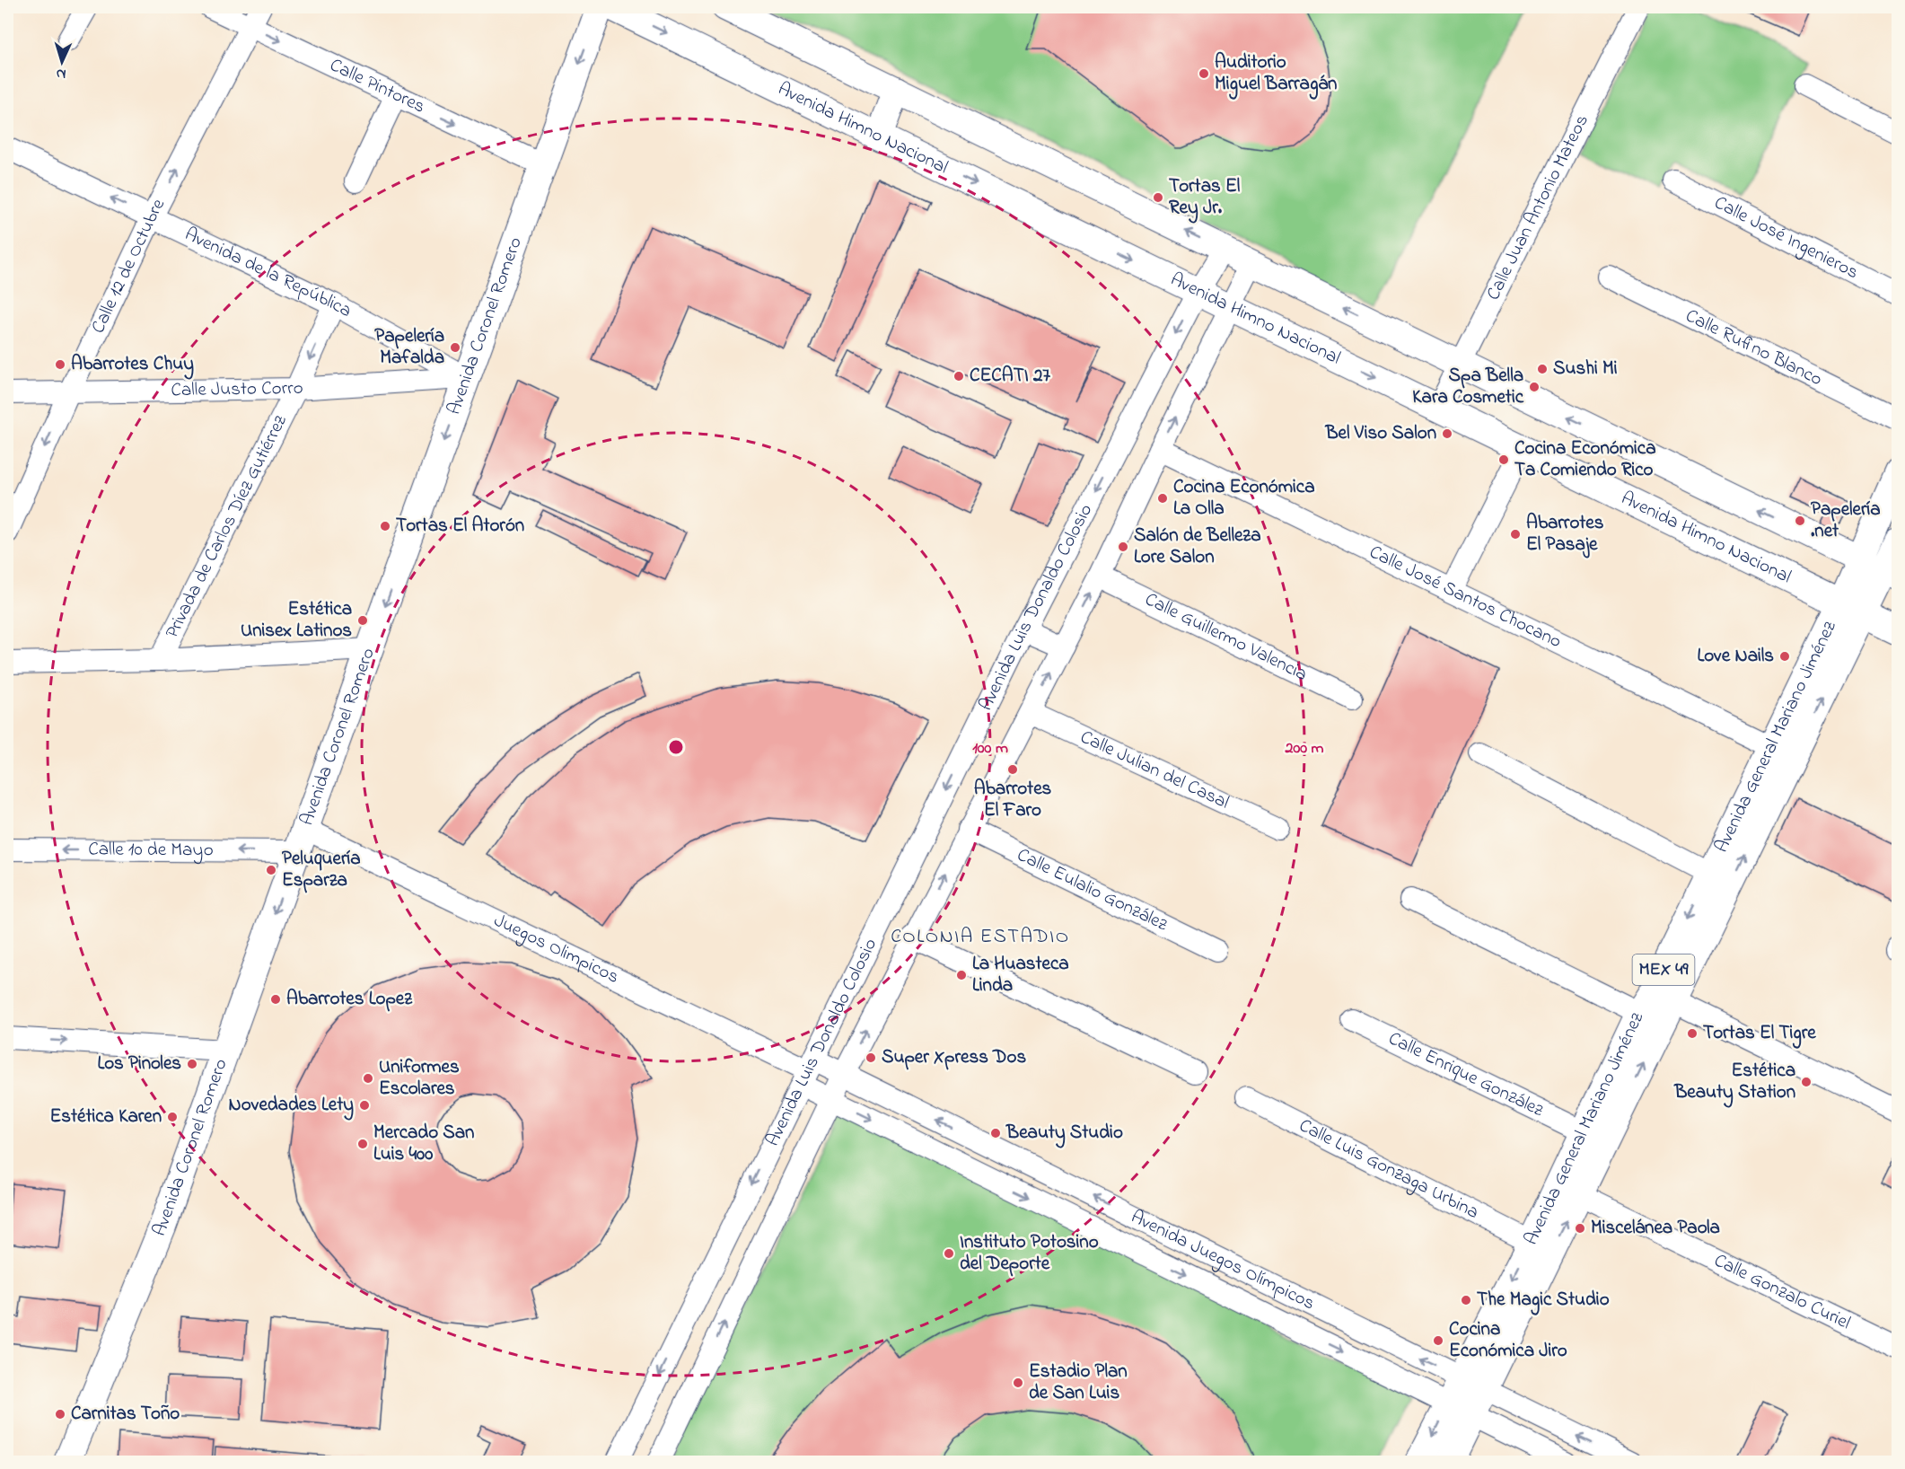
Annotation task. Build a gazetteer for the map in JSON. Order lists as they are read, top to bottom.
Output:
{
  "streets": {
    "main road": [
      "Avenida Himno Nacional",
      "Avenida Coronel Romero",
      "Avenida General Mariano Jiménez",
      "MEX 49"
    ],
    "street": [
      "Calle Pintores",
      "Calle Juan Antonio Mateos",
      "Calle José Ingenieros",
      "Calle 12 de Octubre",
      "Avenida de la República",
      "Calle Rufino Blanco",
      "Calle Justo Corro",
      "Privada de Carlos Díez Gutiérrez",
      "Calle José Santos Chocano",
      "Avenida Luis Donaldo Colosio",
      "Calle Guillermo Valencia",
      "Calle Julian del Casal",
      "Calle 10 de Mayo",
      "Calle Eulalio González",
      "Juegos Olimpicos",
      "Calle Enrique González",
      "Calle Luis Gonzaga Urbina",
      "Avenida Juegos Olímpicos",
      "Calle Gonzalo Curiel"
    ]
  },
  "crossings": [
    ["Calle Pintores", "Calle 12 de Octubre"],
    ["Calle Pintores", "Avenida Coronel Romero"],
    ["Avenida Himno Nacional", "Calle Juan Antonio Mateos"],
    ["Avenida Himno Nacional", "Avenida Luis Donaldo Colosio"],
    ["Avenida Himno Nacional", "Avenida General Mariano Jiménez"],
    ["Calle 12 de Octubre", "Avenida de la República"],
    ["Calle 12 de Octubre", "Calle Justo Corro"],
    ["Avenida de la República", "Avenida Coronel Romero"],
    ["Avenida de la República", "Calle Justo Corro"],
    ["Avenida de la República", "Privada de Carlos Díez Gutiérrez"],
    ["Avenida Coronel Romero", "Calle Justo Corro"],
    ["Avenida Coronel Romero", "Calle 10 de Mayo"],
    ["Avenida Coronel Romero", "Juegos Olimpicos"],
    ["Calle Justo Corro", "Privada de Carlos Díez Gutiérrez"],
    ["Calle José Santos Chocano", "Avenida Luis Donaldo Colosio"],
    ["Calle José Santos Chocano", "Avenida General Mariano Jiménez"],
    ["Avenida Luis Donaldo Colosio", "Calle Guillermo Valencia"],
    ["Avenida Luis Donaldo Colosio", "Calle Julian del Casal"],
    ["Avenida Luis Donaldo Colosio", "Calle Eulalio González"],
    ["Avenida Luis Donaldo Colosio", "Juegos Olimpicos"],
    ["Avenida Luis Donaldo Colosio", "Avenida Juegos Olímpicos"],
    ["Avenida General Mariano Jiménez", "Calle Enrique González"],
    ["Avenida General Mariano Jiménez", "Calle Luis Gonzaga Urbina"],
    ["Avenida General Mariano Jiménez", "Avenida Juegos Olímpicos"],
    ["Avenida General Mariano Jiménez", "Calle Gonzalo Curiel"],
    ["Calle 10 de Mayo", "Juegos Olimpicos"],
    ["Juegos Olimpicos", "Avenida Juegos Olímpicos"]
  ],
  "one_way": ["Calle Pintores", "Avenida Coronel Romero"],
  "districts": ["COLONIA ESTADIO"],
  "places": [
    "Auditorio Miguel Barragán",
    "Tortas El Rey Jr.",
    "Papelería Mafalda",
    "Abarrotes Chuy",
    "Sushi Mi",
    "CECATI 27",
    "Spa Bella Kara Cosmetic",
    "Bel Viso Salon",
    "Cocina Económica Ta Comiendo Rico",
    "Cocina Económica La Olla",
    "Papelería .net",
    "Tortas El Atorón",
    "Abarrotes El Pasaje",
    "Salón de Belleza Lore Salon",
    "Estética Unisex Latinos",
    "Love Nails",
    "Abarrotes El Faro",
    "Peluquería Esparza",
    "La Huasteca Linda",
    "Abarrotes Lopez",
    "Tortas El Tigre",
    "Super Xpress Dos",
    "Los Pinoles",
    "Uniformes Escolares",
    "Estética Beauty Station",
    "Novedades Lety",
    "Estética Karen",
    "Beauty Studio",
    "Mercado San Luis 400",
    "Miscelánea Paola",
    "Instituto Potosino del Deporte",
    "The Magic Studio",
    "Cocina Económica Jiro",
    "Estadio Plan de San Luis",
    "Carnitas Toño"
  ],
  "north": "bottom",
  "rings": ["100 m", "200 m"]
}
